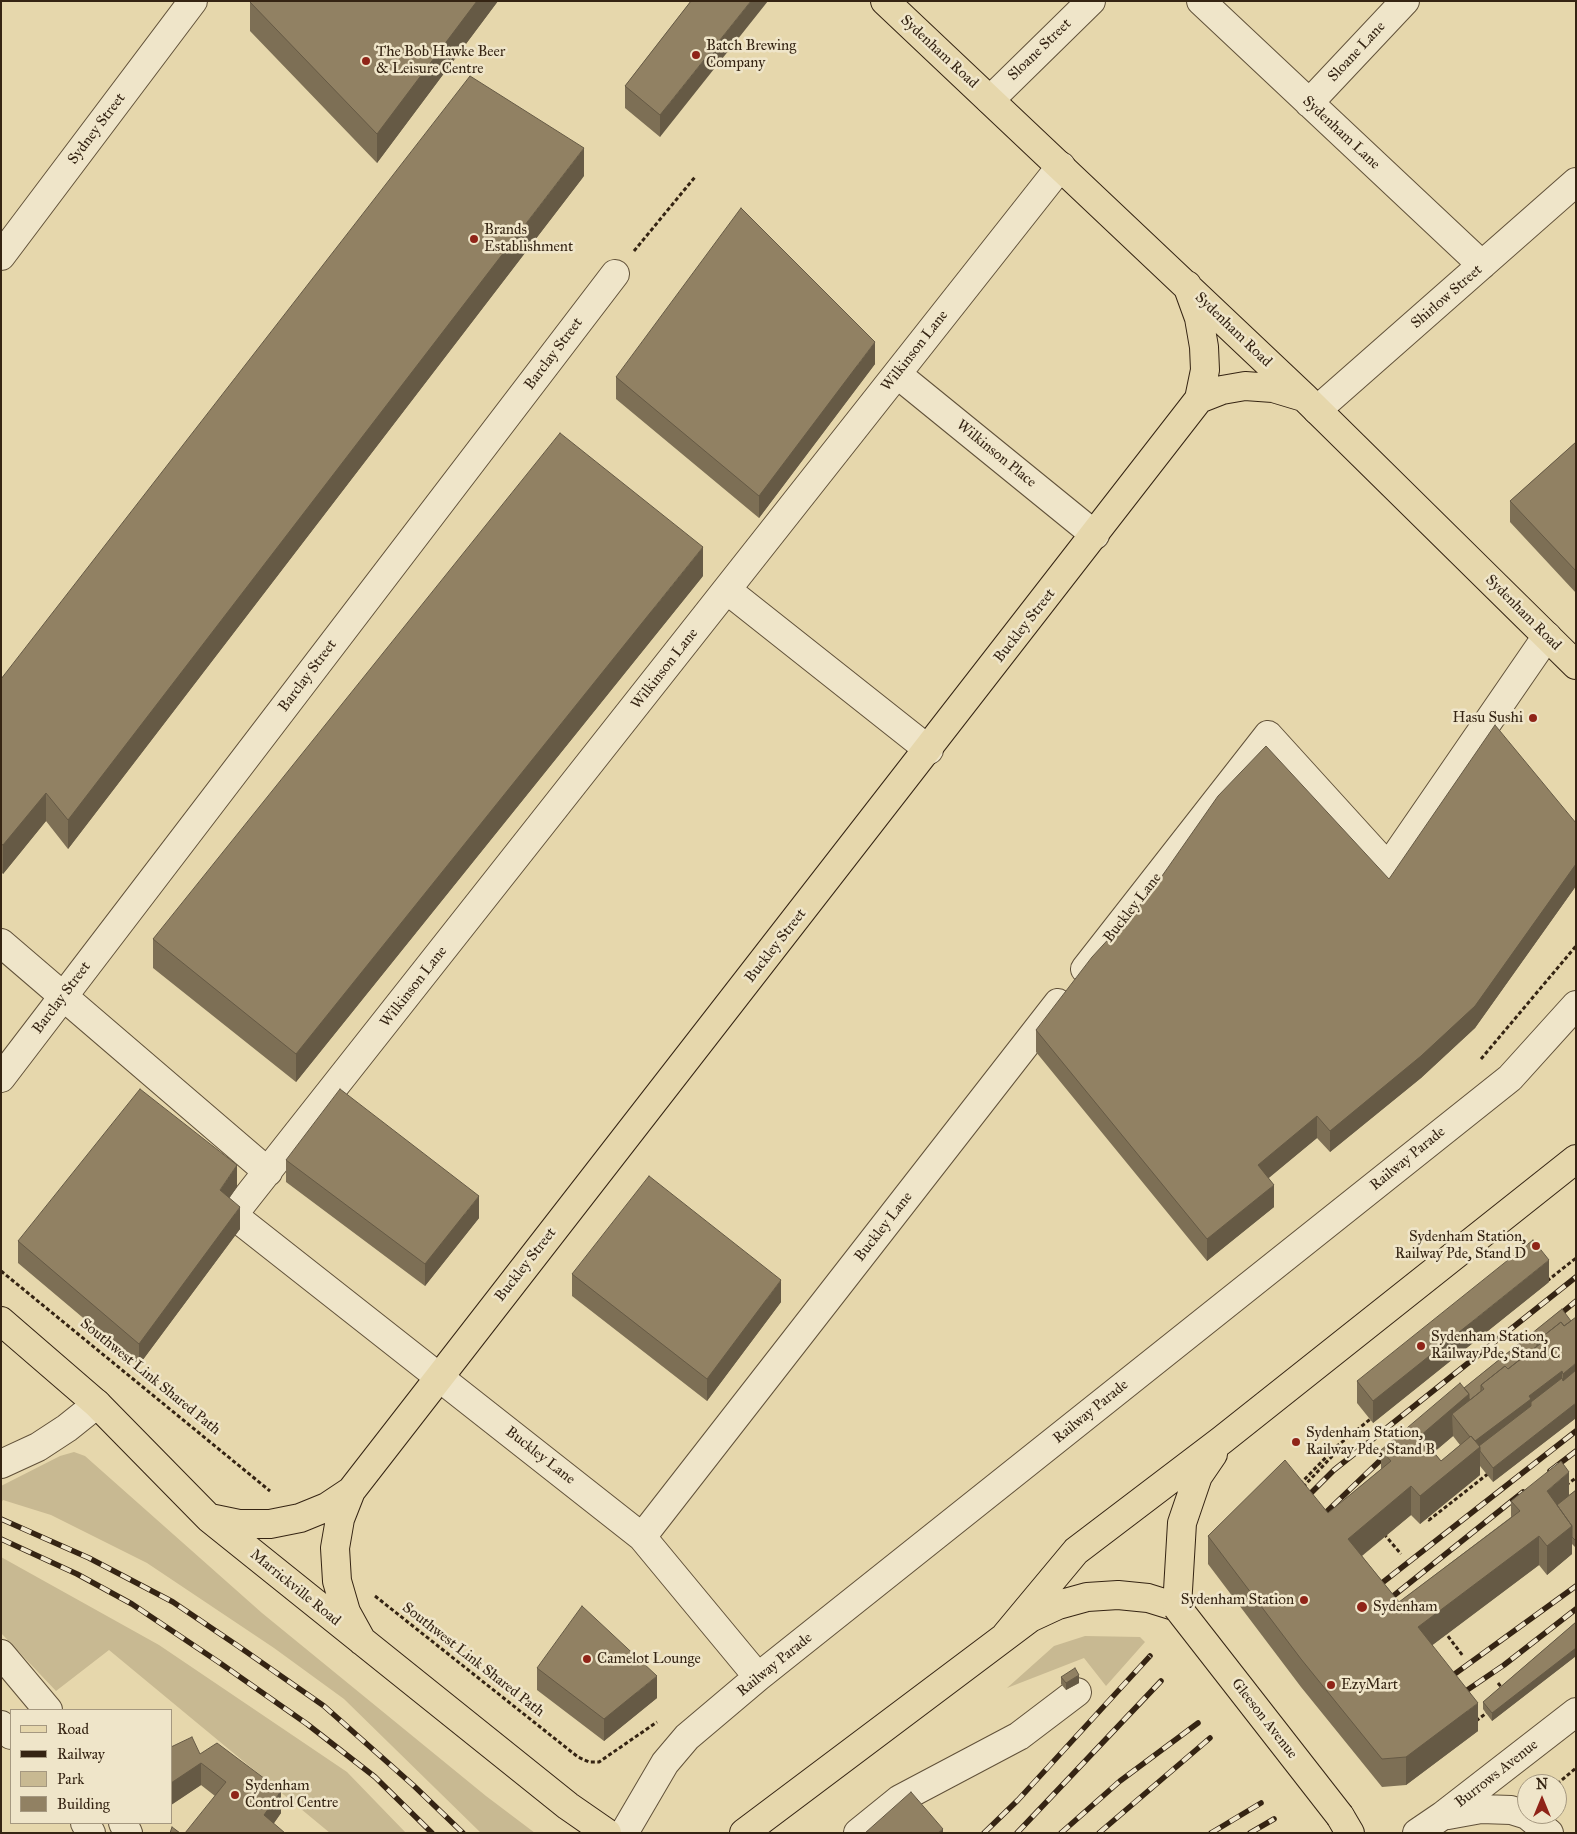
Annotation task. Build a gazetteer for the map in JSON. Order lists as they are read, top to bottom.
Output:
{
  "streets": {
    "main road": [
      "Sydenham Road",
      "Buckley Street",
      "Marrickville Road",
      "Gleeson Avenue"
    ],
    "street": [
      "Sloane Street",
      "Sloane Lane",
      "Sydney Street",
      "Sydenham Lane",
      "Shirlow Street",
      "Wilkinson Lane",
      "Barclay Street",
      "Wilkinson Place",
      "Buckley Lane",
      "Railway Parade",
      "Burrows Avenue"
    ],
    "path": ["Southwest Link Shared Path"]
  },
  "crossings": [
    ["Sloane Street", "Sydenham Road"],
    ["Sydenham Road", "Shirlow Street"],
    ["Sydenham Road", "Wilkinson Lane"],
    ["Sydenham Road", "Buckley Street"],
    ["Sydenham Road", "Buckley Lane"],
    ["Sloane Lane", "Sydenham Lane"],
    ["Sydenham Lane", "Shirlow Street"],
    ["Wilkinson Lane", "Wilkinson Place"],
    ["Wilkinson Lane", "Buckley Street"],
    ["Wilkinson Lane", "Buckley Lane"],
    ["Wilkinson Place", "Buckley Street"],
    ["Buckley Street", "Buckley Lane"],
    ["Buckley Street", "Marrickville Road"],
    ["Buckley Lane", "Railway Parade"]
  ],
  "places": [
    "Batch Brewing Company",
    "The Bob Hawke Beer & Leisure Centre",
    "Brands Establishment",
    "Hasu Sushi",
    "Sydenham Station, Railway Pde, Stand D",
    "Sydenham Station, Railway Pde, Stand C",
    "Sydenham Station, Railway Pde, Stand B",
    "Sydenham Station",
    "Sydenham",
    "Camelot Lounge",
    "EzyMart",
    "Sydenham Control Centre"
  ],
  "legend": [
    "Road",
    "Railway",
    "Park",
    "Building"
  ],
  "north": "top"
}
